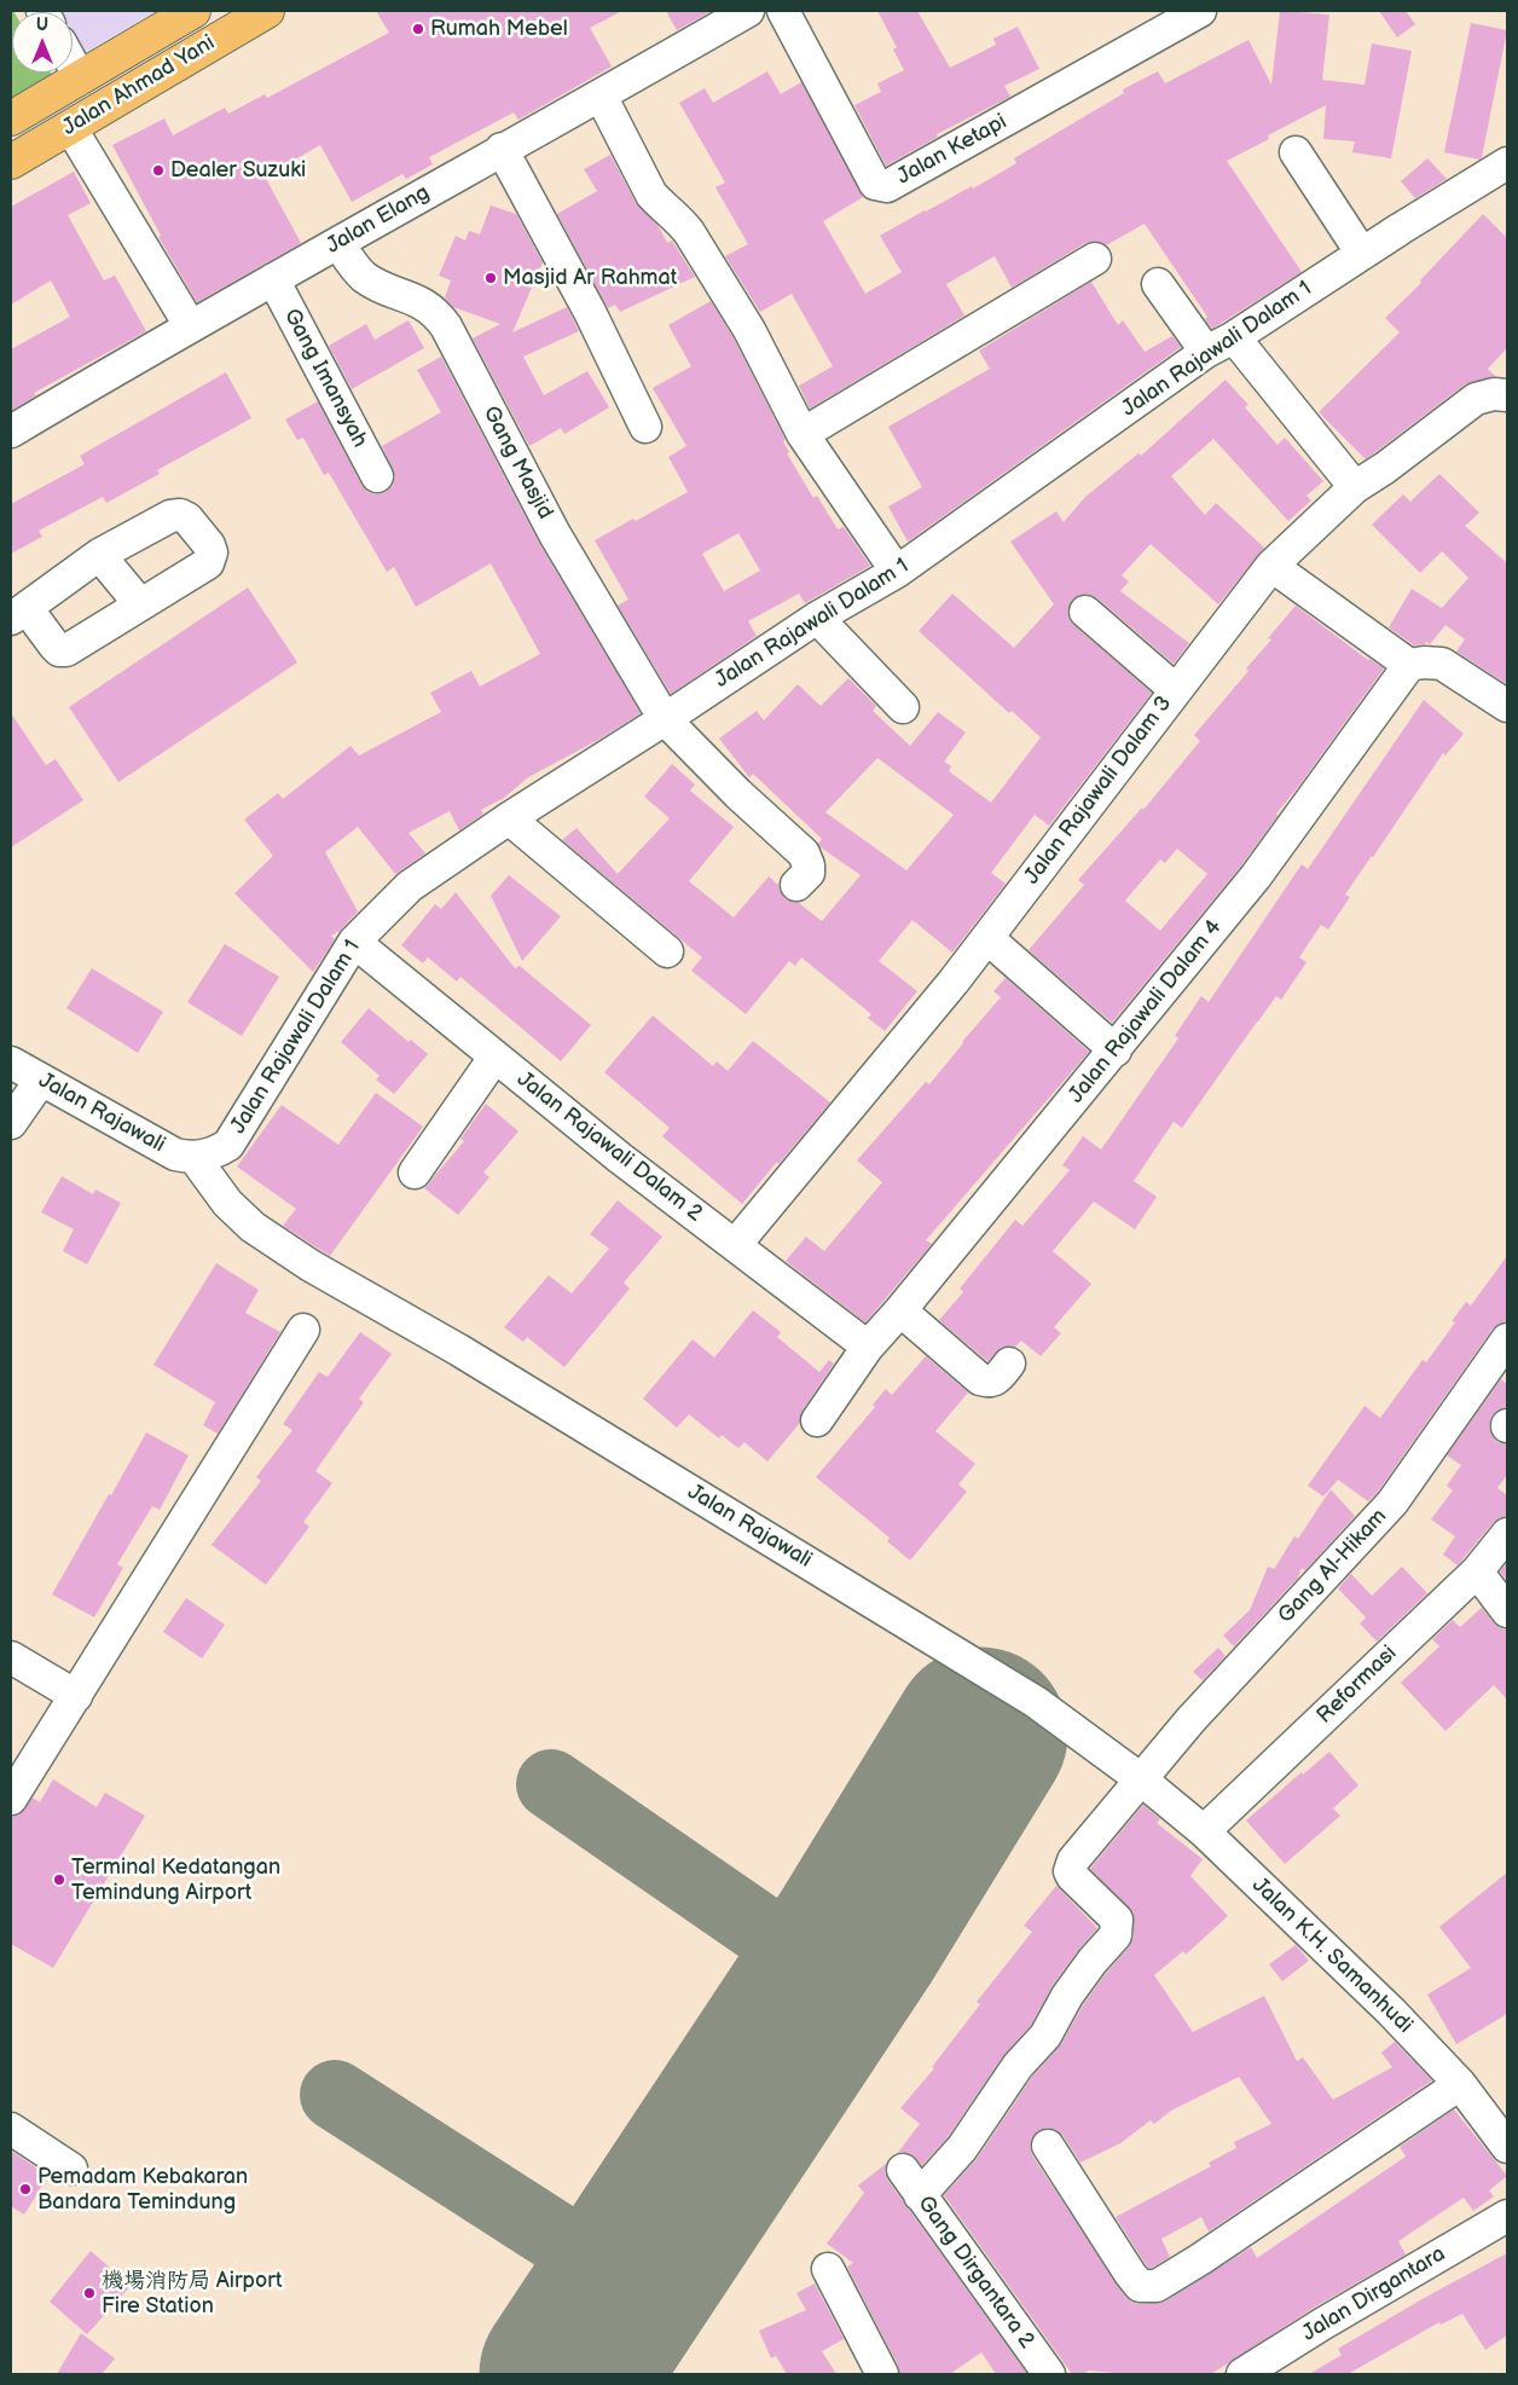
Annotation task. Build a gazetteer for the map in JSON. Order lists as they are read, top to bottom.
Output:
{
  "streets": {
    "main road": ["Jalan Ahmad Yani"],
    "street": [
      "Jalan Ketapi",
      "Jalan Elang",
      "Jalan Rajawali Dalam 1",
      "Gang Imansyah",
      "Gang Masjid",
      "Jalan Rajawali Dalam 3",
      "Jalan Rajawali Dalam 4",
      "Jalan Rajawali",
      "Jalan Rajawali Dalam 2",
      "Gang Al-Hikam",
      "Reformasi",
      "Jalan K.H. Samanhudi",
      "Gang Dirgantara 2",
      "Jalan Dirgantara"
    ]
  },
  "crossings": [
    ["Jalan Elang", "Gang Imansyah"],
    ["Jalan Elang", "Gang Masjid"],
    ["Jalan Rajawali Dalam 1", "Gang Masjid"],
    ["Jalan Rajawali Dalam 1", "Jalan Rajawali"],
    ["Jalan Rajawali Dalam 1", "Jalan Rajawali Dalam 2"],
    ["Jalan Rajawali Dalam 3", "Jalan Rajawali Dalam 2"],
    ["Jalan Rajawali Dalam 4", "Jalan Rajawali Dalam 2"],
    ["Jalan Rajawali", "Gang Al-Hikam"],
    ["Jalan Rajawali", "Jalan K.H. Samanhudi"],
    ["Gang Al-Hikam", "Jalan K.H. Samanhudi"],
    ["Gang Al-Hikam", "Gang Dirgantara 2"],
    ["Reformasi", "Jalan K.H. Samanhudi"]
  ],
  "places": [
    "Rumah Mebel",
    "Dealer Suzuki",
    "Masjid Ar Rahmat",
    "Terminal Kedatangan Temindung Airport",
    "Pemadam Kebakaran Bandara Temindung",
    "機場消防局 Airport Fire Station"
  ],
  "north": "top"
}
